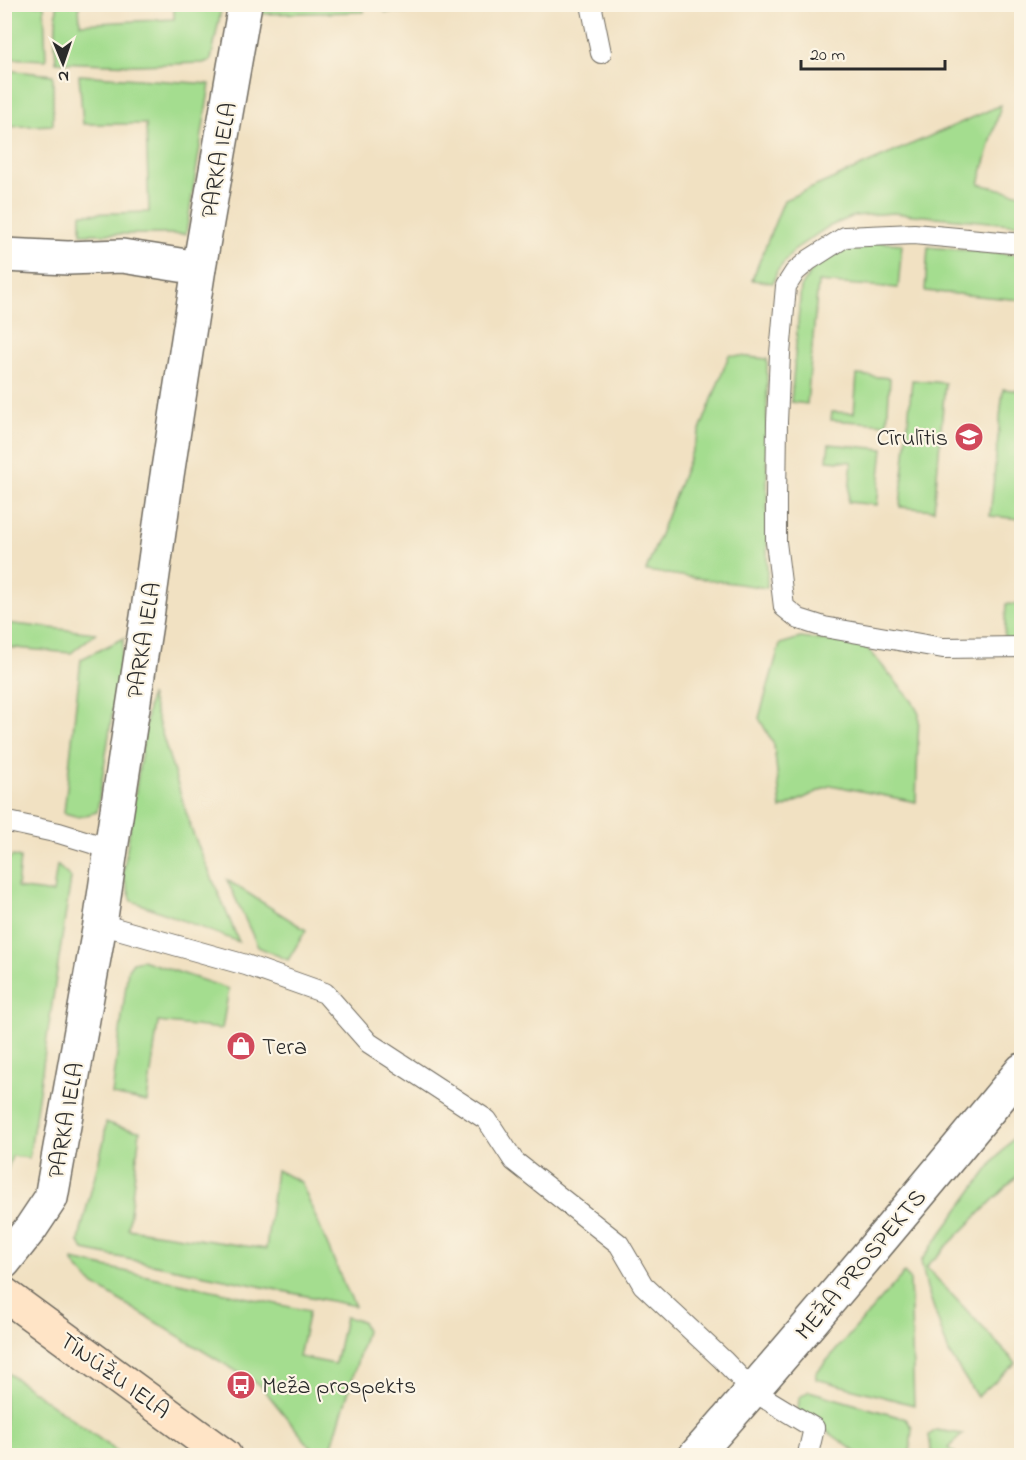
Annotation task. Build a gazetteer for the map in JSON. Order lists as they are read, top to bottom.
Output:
{
  "streets": {
    "main road": ["TĪNŪŽU IELA"],
    "street": ["PARKA IELA", "MEŽA PROSPEKTS"]
  },
  "places": {
    "school or university": ["Cīrulītis"],
    "shop": ["Tera"],
    "bus stop": ["Meža prospekts"]
  },
  "scale_bar": "20 m",
  "north": "bottom"
}
